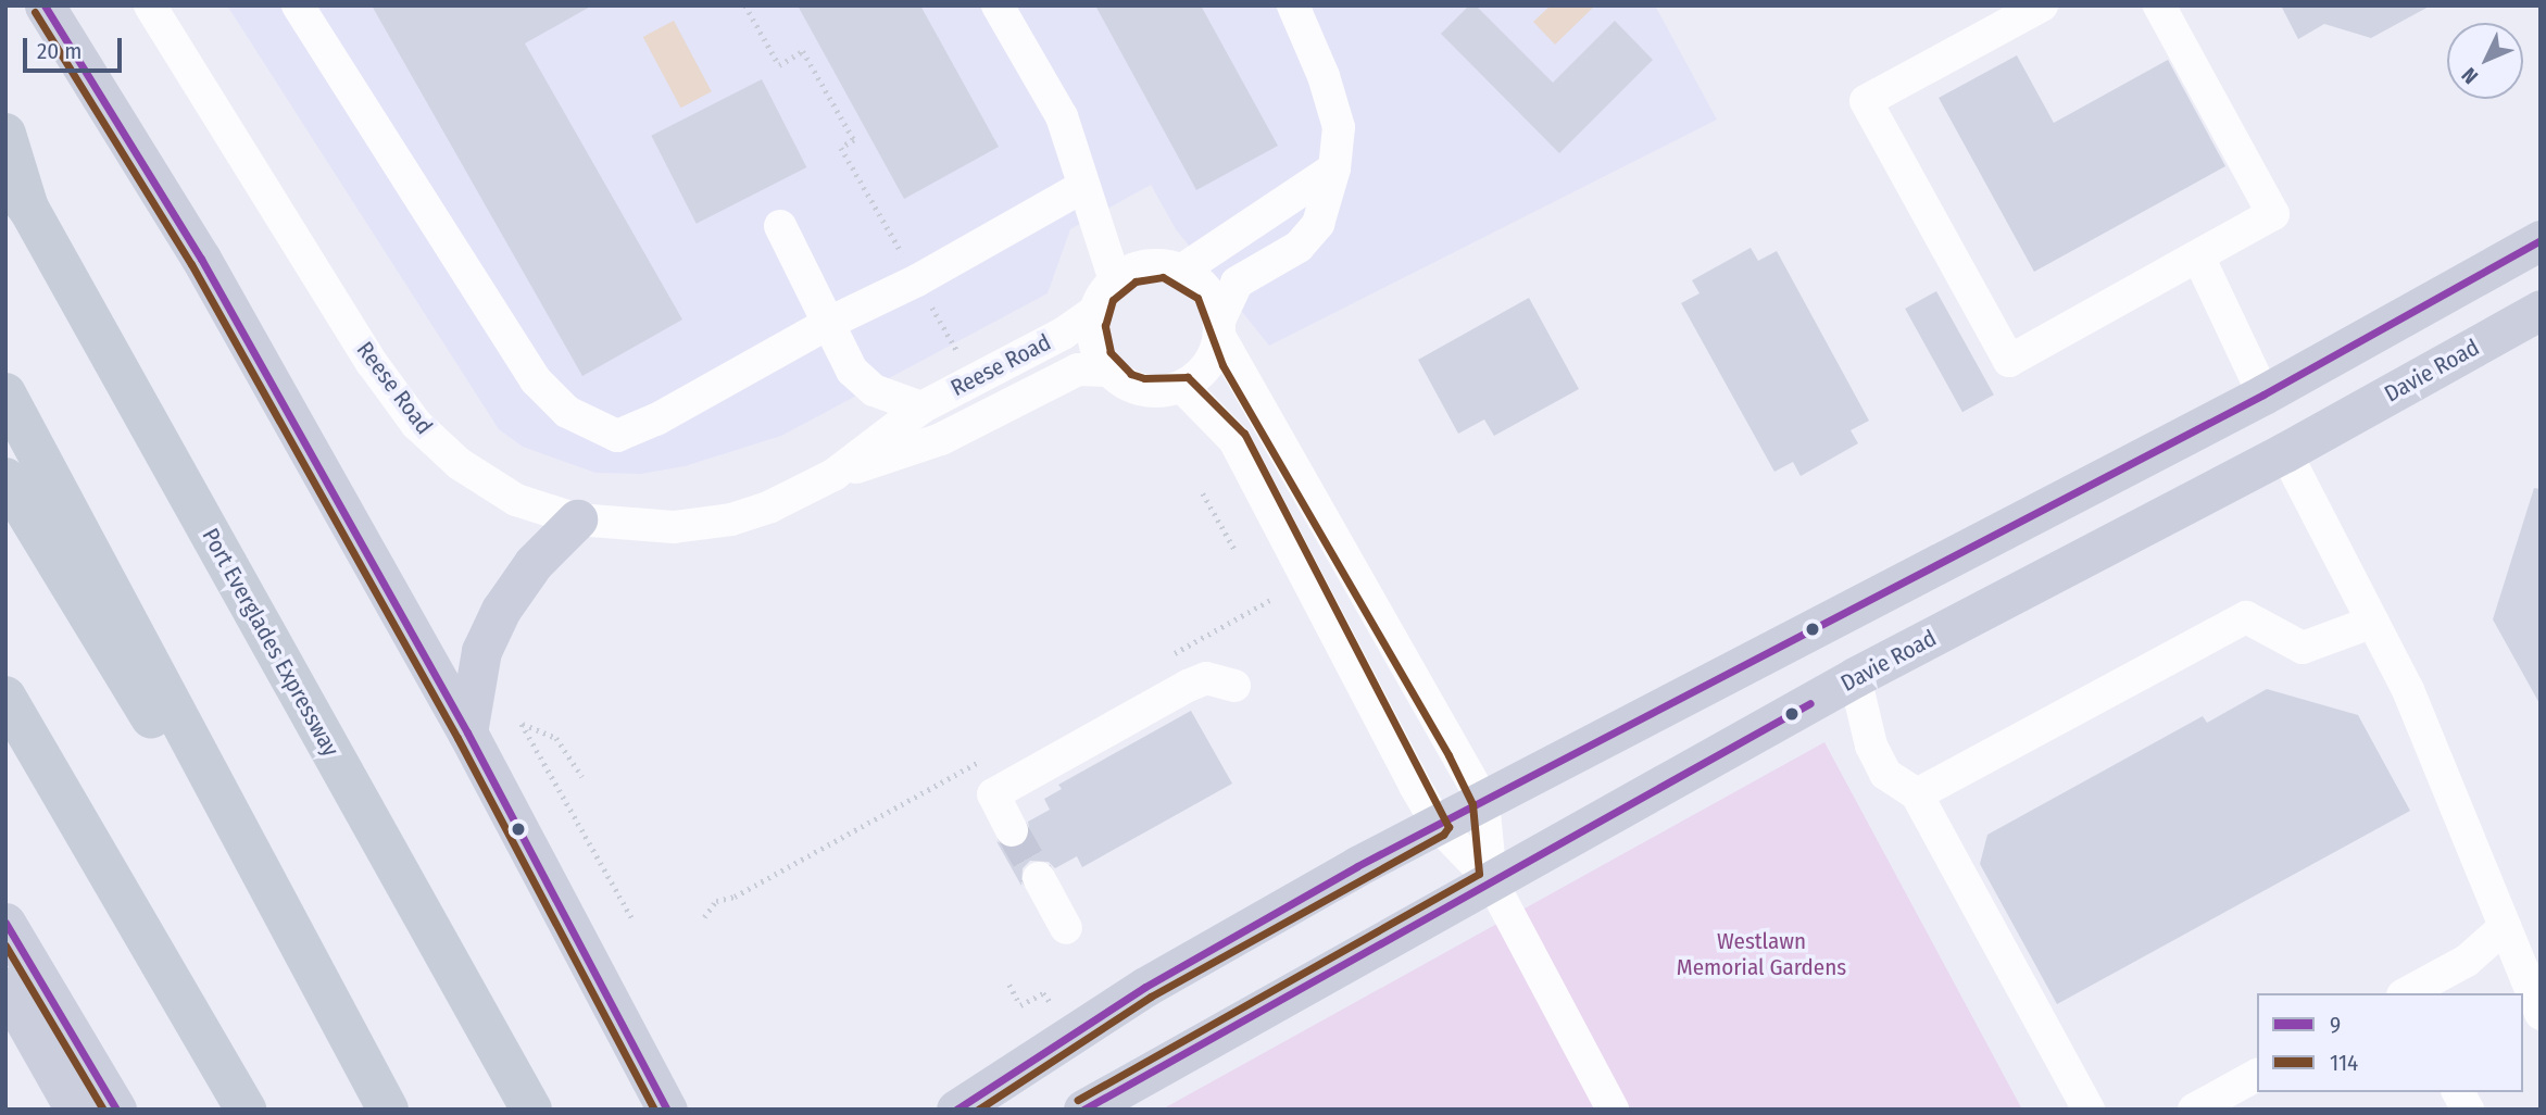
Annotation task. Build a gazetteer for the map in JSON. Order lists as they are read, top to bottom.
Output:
{
  "streets": {
    "highway": ["Port Everglades Expressway"],
    "main road": ["Davie Road"],
    "street": ["Reese Road"]
  },
  "parks": ["Westlawn Memorial Gardens"],
  "lines": ["transit line 9", "transit line 114"],
  "legend": ["9", "114"],
  "scale_bar": "20 m",
  "north": "bottom left"
}
